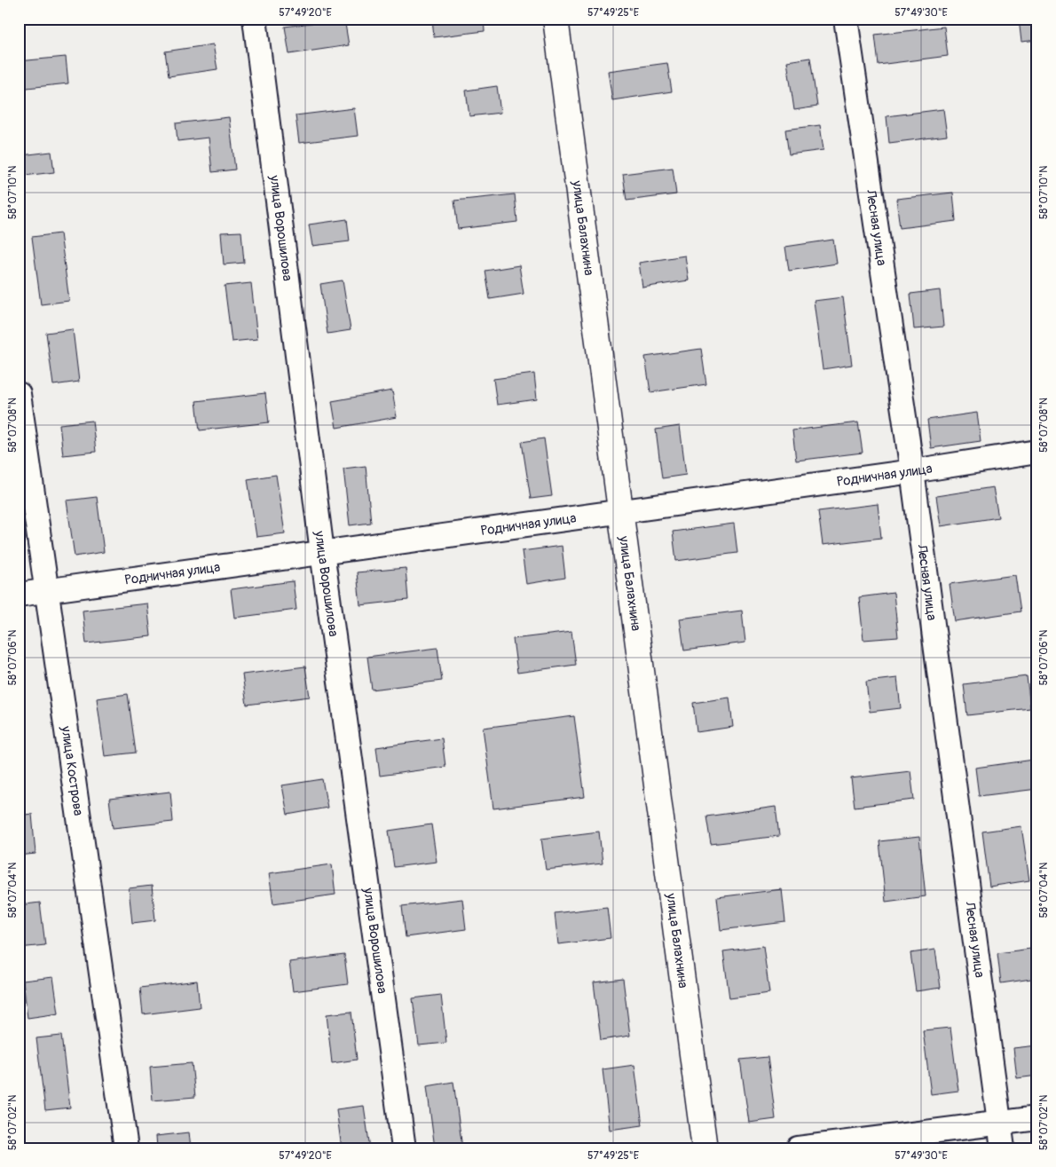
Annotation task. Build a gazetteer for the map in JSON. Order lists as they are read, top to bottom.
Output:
{
  "streets": {
    "street": [
      "улица Ворошилова",
      "улица Балахнина",
      "Лесная улица",
      "Родничная улица",
      "улица Кострова"
    ]
  },
  "crossings": [
    ["улица Ворошилова", "Родничная улица"],
    ["улица Балахнина", "Родничная улица"],
    ["Лесная улица", "Родничная улица"],
    ["Родничная улица", "улица Кострова"]
  ],
  "coordinates": [
    "57°49'20\"E",
    "57°49'25\"E",
    "57°49'30\"E",
    "58°07'10\"N",
    "58°07'08\"N",
    "58°07'06\"N",
    "58°07'04\"N",
    "58°07'02\"N"
  ]
}
